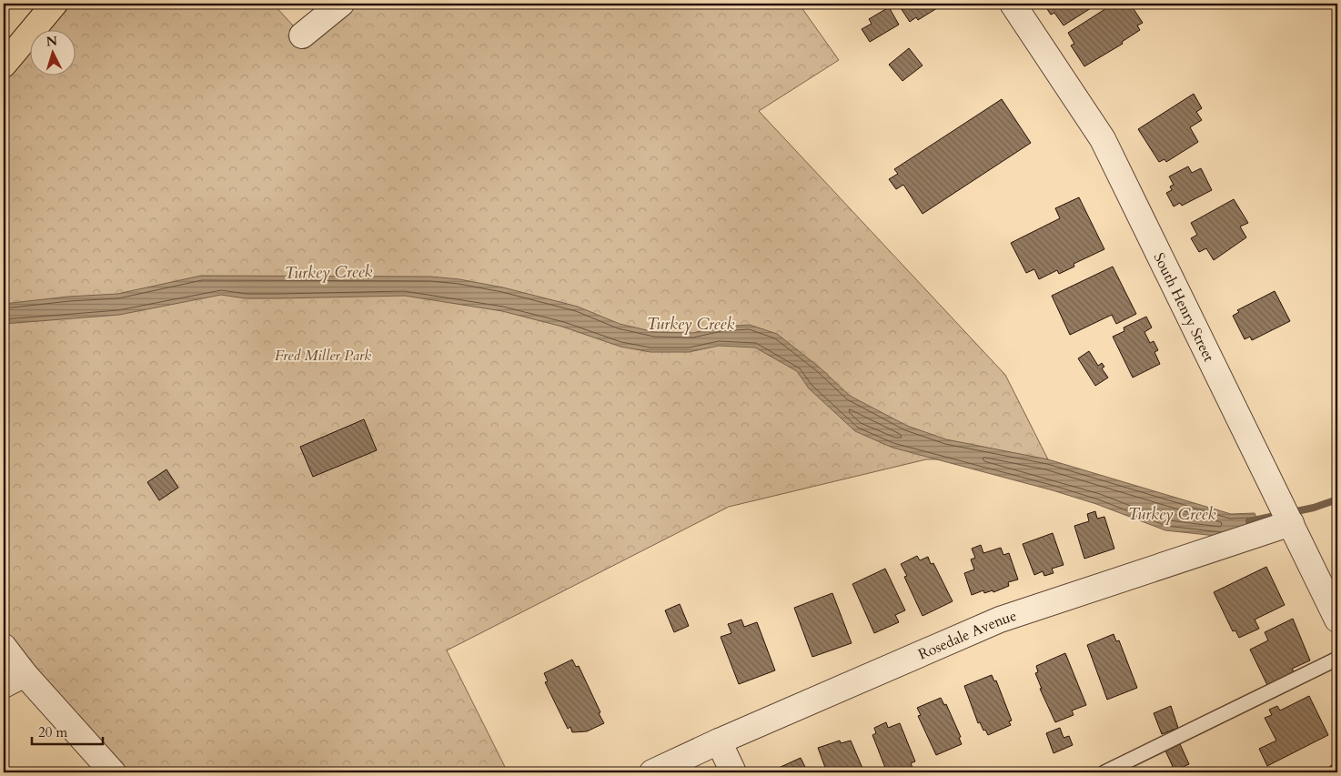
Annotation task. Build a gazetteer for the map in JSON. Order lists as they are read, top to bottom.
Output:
{
  "streets": {
    "street": ["South Henry Street", "Rosedale Avenue"]
  },
  "crossings": [
    ["South Henry Street", "Rosedale Avenue"]
  ],
  "water": ["Turkey Creek"],
  "parks": ["Fred Miller Park"],
  "scale_bar": "20 m",
  "north": "top"
}
